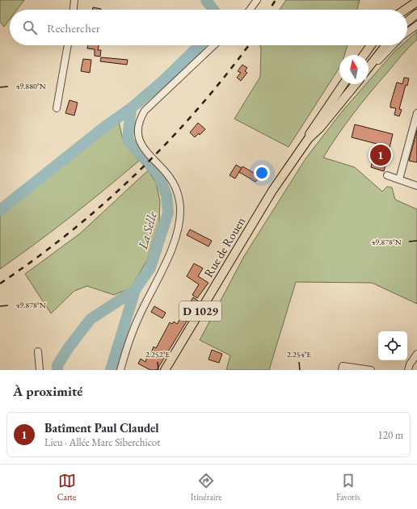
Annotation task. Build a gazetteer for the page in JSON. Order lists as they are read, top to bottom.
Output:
{
  "streets": {
    "main road": ["Rue de Rouen", "D 1029"]
  },
  "water": ["La Selle"],
  "north": "top",
  "page": {
    "search": "Rechercher",
    "pins": "1",
    "heading": "À proximité",
    "list": [
      {
        "mark": "1",
        "name": "Batîment Paul Claudel",
        "note": "Lieu · Allée Marc Siberchicot",
        "value": "120 m"
      }
    ],
    "nav": ["Carte", "Itinéraire", "Favoris"]
  },
  "coordinates": [
    "49.880°N",
    "49.878°N",
    "2.252°E",
    "2.254°E"
  ]
}
